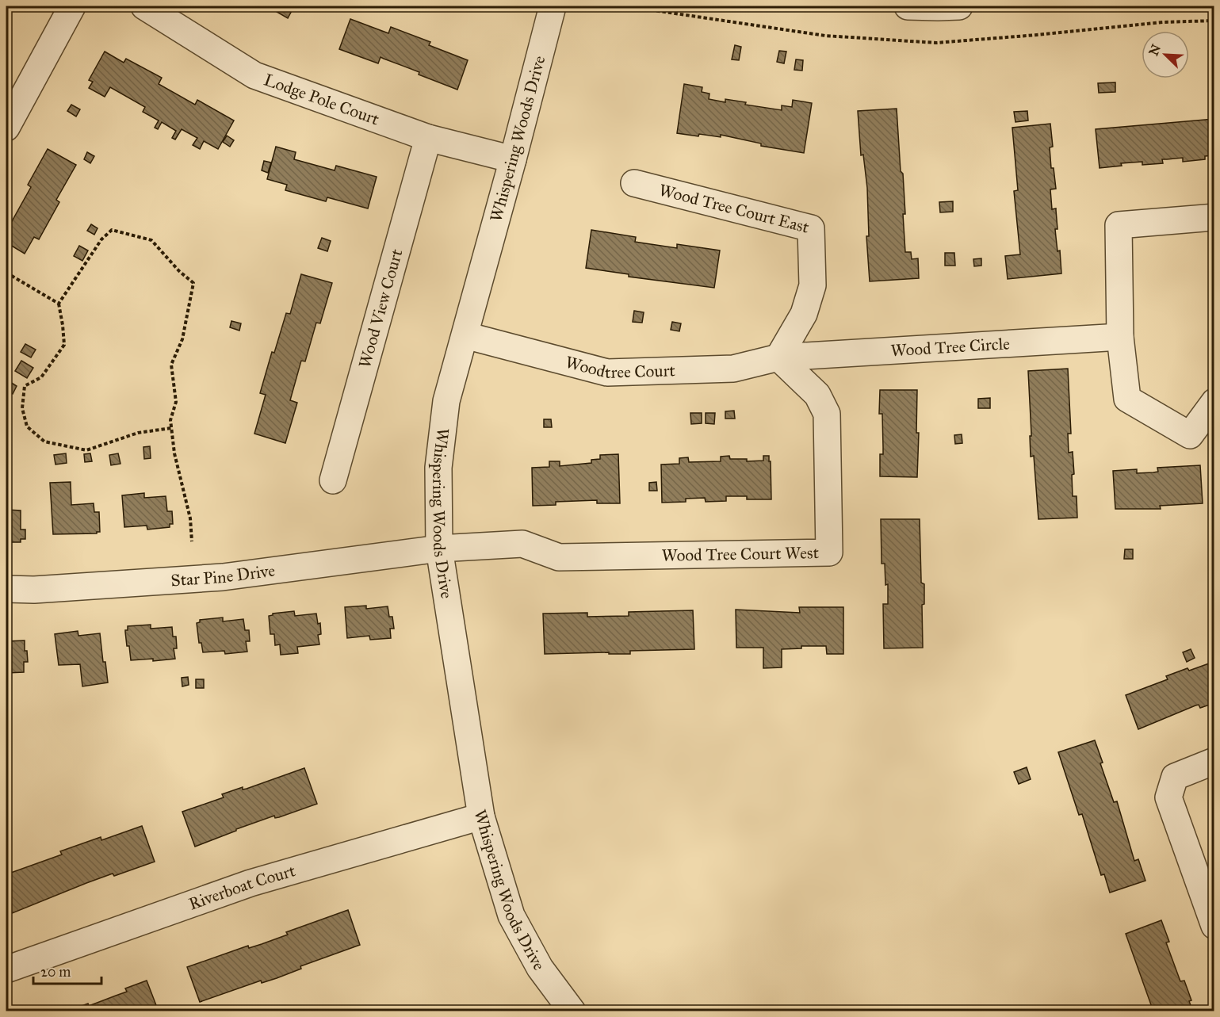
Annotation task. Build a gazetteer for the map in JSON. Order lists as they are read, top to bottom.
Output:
{
  "streets": {
    "street": [
      "Lodge Pole Court",
      "Whispering Woods Drive",
      "Wood Tree Court East",
      "Wood View Court",
      "Wood Tree Circle",
      "Woodtree Court",
      "Wood Tree Court West",
      "Star Pine Drive",
      "Riverboat Court"
    ]
  },
  "crossings": [
    ["Lodge Pole Court", "Whispering Woods Drive"],
    ["Lodge Pole Court", "Wood View Court"],
    ["Whispering Woods Drive", "Woodtree Court"],
    ["Whispering Woods Drive", "Wood Tree Court West"],
    ["Whispering Woods Drive", "Star Pine Drive"],
    ["Whispering Woods Drive", "Riverboat Court"],
    ["Wood Tree Court East", "Wood Tree Circle"],
    ["Wood Tree Court East", "Woodtree Court"],
    ["Wood Tree Court East", "Wood Tree Court West"],
    ["Wood Tree Circle", "Woodtree Court"],
    ["Wood Tree Circle", "Wood Tree Court West"],
    ["Woodtree Court", "Wood Tree Court West"],
    ["Wood Tree Court West", "Star Pine Drive"]
  ],
  "scale_bar": "20 m",
  "north": "top left"
}
